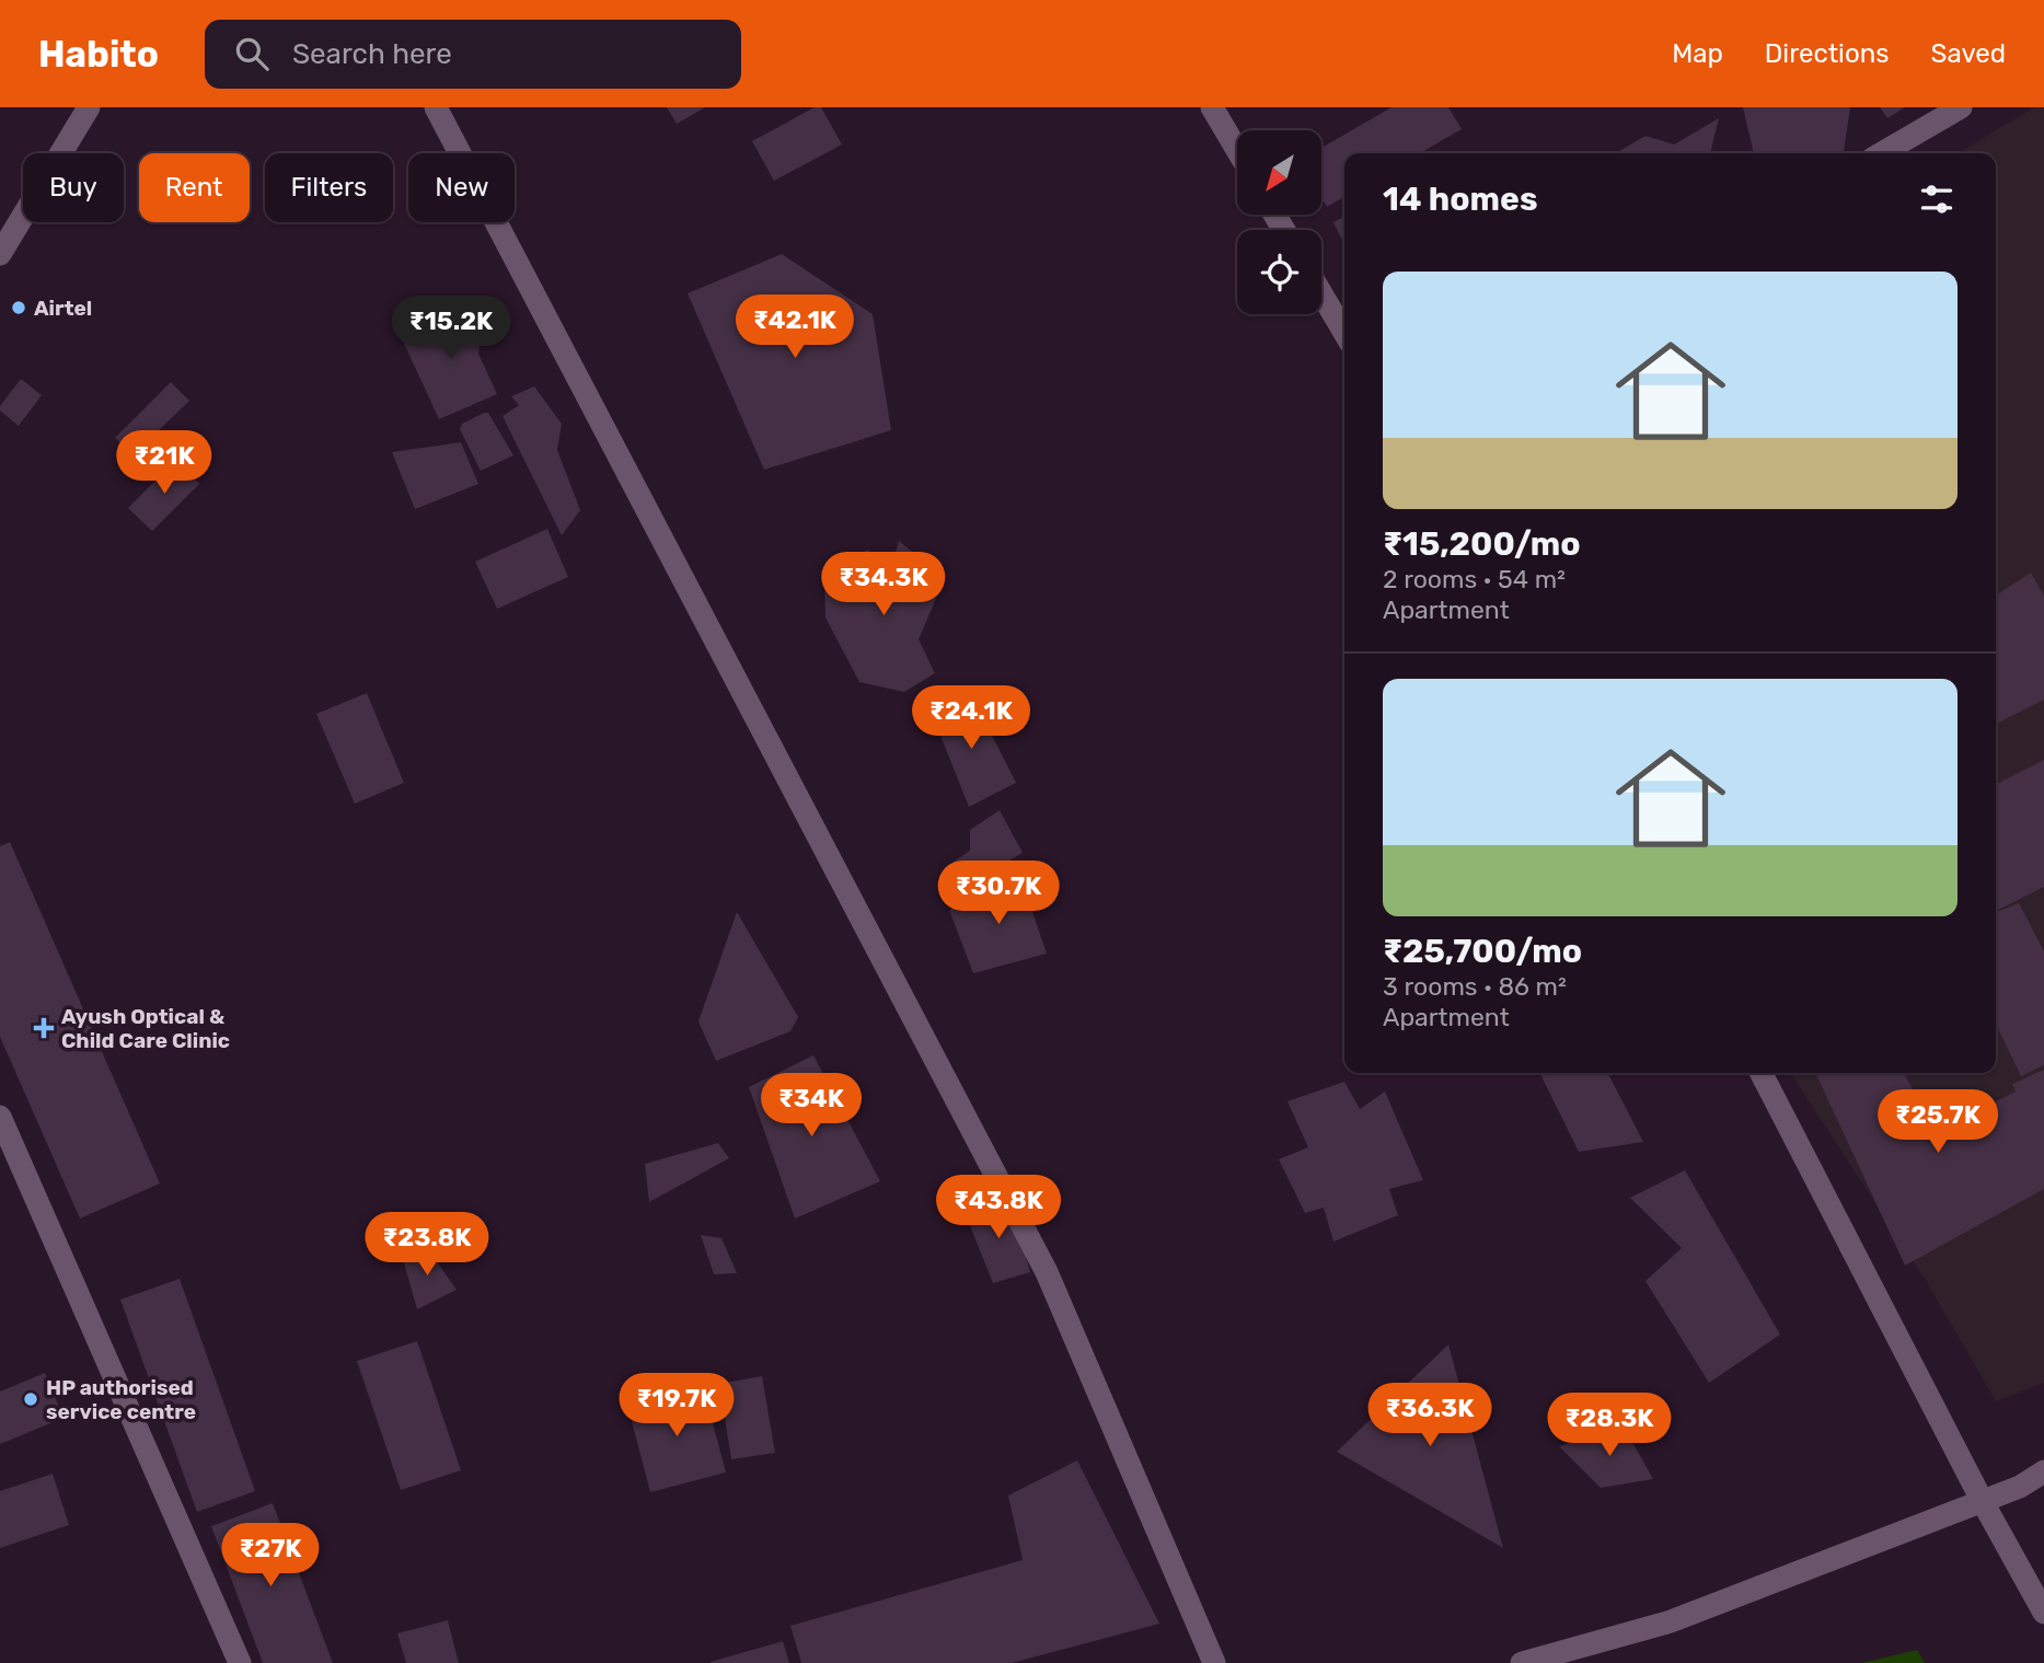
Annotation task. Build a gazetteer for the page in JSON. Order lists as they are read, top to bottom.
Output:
{
  "places": {
    "other": ["Airtel", "HP authorised service centre"],
    "health": ["Ayush Optical & Child Care Clinic"]
  },
  "north": "bottom left",
  "page": {
    "header": "Habito",
    "search": "Search here",
    "nav": ["Map", "Directions", "Saved"],
    "chip": [
      "Buy",
      "Rent",
      "Filters",
      "New"
    ],
    "heading": "14 homes",
    "list": [
      {
        "name": "₹15,200/mo",
        "note": "2 rooms · 54 m² · Apartment"
      },
      {
        "name": "₹25,700/mo",
        "note": "3 rooms · 86 m² · Apartment"
      }
    ],
    "price": [
      "₹42.1K",
      "₹15.2K",
      "₹21K",
      "₹34.3K",
      "₹24.1K",
      "₹30.7K",
      "₹34K",
      "₹25.7K",
      "₹43.8K",
      "₹23.8K",
      "₹19.7K",
      "₹36.3K",
      "₹28.3K",
      "₹27K"
    ]
  }
}
